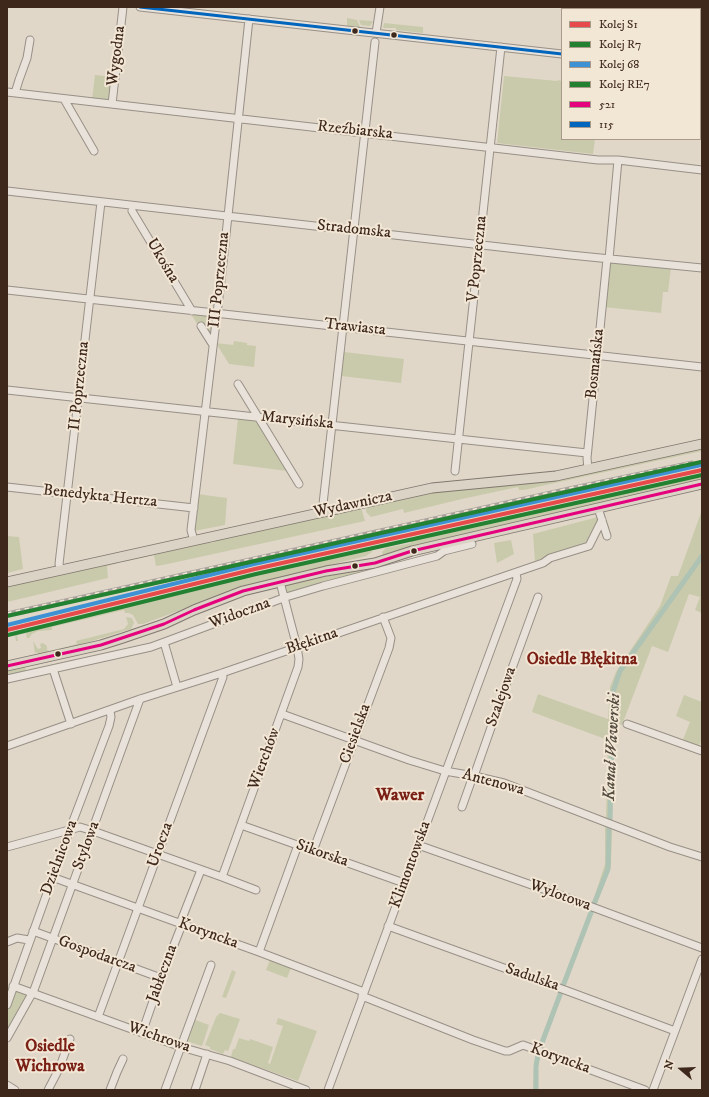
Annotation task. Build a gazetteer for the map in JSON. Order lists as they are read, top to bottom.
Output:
{
  "streets": {
    "main road": ["Wydawnicza", "Widoczna"],
    "street": [
      "Wygodna",
      "Rzeźbiarska",
      "Stradomska",
      "V Poprzeczna",
      "Ukośna",
      "III Poprzeczna",
      "Trawiasta",
      "Bosmańska",
      "II Poprzeczna",
      "Marysińska",
      "Benedykta Hertza",
      "Błękitna",
      "Szalejowa",
      "Ciesielska",
      "Wierchów",
      "Antenowa",
      "Urocza",
      "Stylowa",
      "Sikorska",
      "Dzielnicowa",
      "Klimontowska",
      "Wylotowa",
      "Koryncka",
      "Gospodarcza",
      "Jabłeczna",
      "Sadulska",
      "Wichrowa"
    ]
  },
  "crossings": [
    ["Wygodna", "Rzeźbiarska"],
    ["Rzeźbiarska", "V Poprzeczna"],
    ["Rzeźbiarska", "III Poprzeczna"],
    ["Rzeźbiarska", "Bosmańska"],
    ["Stradomska", "V Poprzeczna"],
    ["Stradomska", "Ukośna"],
    ["Stradomska", "III Poprzeczna"],
    ["Stradomska", "Bosmańska"],
    ["Stradomska", "II Poprzeczna"],
    ["V Poprzeczna", "Trawiasta"],
    ["V Poprzeczna", "Marysińska"],
    ["Ukośna", "Trawiasta"],
    ["III Poprzeczna", "Trawiasta"],
    ["III Poprzeczna", "Marysińska"],
    ["III Poprzeczna", "Benedykta Hertza"],
    ["III Poprzeczna", "Wydawnicza"],
    ["Trawiasta", "Bosmańska"],
    ["Trawiasta", "II Poprzeczna"],
    ["Bosmańska", "Marysińska"],
    ["Bosmańska", "Wydawnicza"],
    ["II Poprzeczna", "Marysińska"],
    ["II Poprzeczna", "Benedykta Hertza"],
    ["II Poprzeczna", "Wydawnicza"],
    ["Widoczna", "Wierchów"],
    ["Błękitna", "Ciesielska"],
    ["Błękitna", "Wierchów"],
    ["Błękitna", "Urocza"],
    ["Błękitna", "Stylowa"],
    ["Błękitna", "Dzielnicowa"],
    ["Błękitna", "Klimontowska"],
    ["Szalejowa", "Antenowa"],
    ["Ciesielska", "Antenowa"],
    ["Ciesielska", "Sikorska"],
    ["Wierchów", "Antenowa"],
    ["Wierchów", "Sikorska"],
    ["Antenowa", "Klimontowska"],
    ["Urocza", "Koryncka"],
    ["Urocza", "Gospodarcza"],
    ["Urocza", "Wichrowa"],
    ["Stylowa", "Koryncka"],
    ["Stylowa", "Gospodarcza"],
    ["Stylowa", "Wichrowa"],
    ["Sikorska", "Klimontowska"],
    ["Dzielnicowa", "Koryncka"],
    ["Dzielnicowa", "Gospodarcza"],
    ["Dzielnicowa", "Wichrowa"],
    ["Klimontowska", "Wylotowa"],
    ["Klimontowska", "Koryncka"],
    ["Klimontowska", "Sadulska"],
    ["Koryncka", "Jabłeczna"],
    ["Gospodarcza", "Jabłeczna"],
    ["Jabłeczna", "Wichrowa"]
  ],
  "districts": ["Osiedle Błękitna", "Wawer", "Osiedle Wichrowa"],
  "water": ["Kanał Wawerski"],
  "lines": [
    "transit line 115",
    "rail line RE7",
    "rail line 68",
    "rail line S1",
    "rail line R7",
    "transit line 521"
  ],
  "legend": [
    "Kolej S1",
    "Kolej R7",
    "Kolej 68",
    "Kolej RE7",
    "521",
    "115"
  ],
  "north": "left"
}
